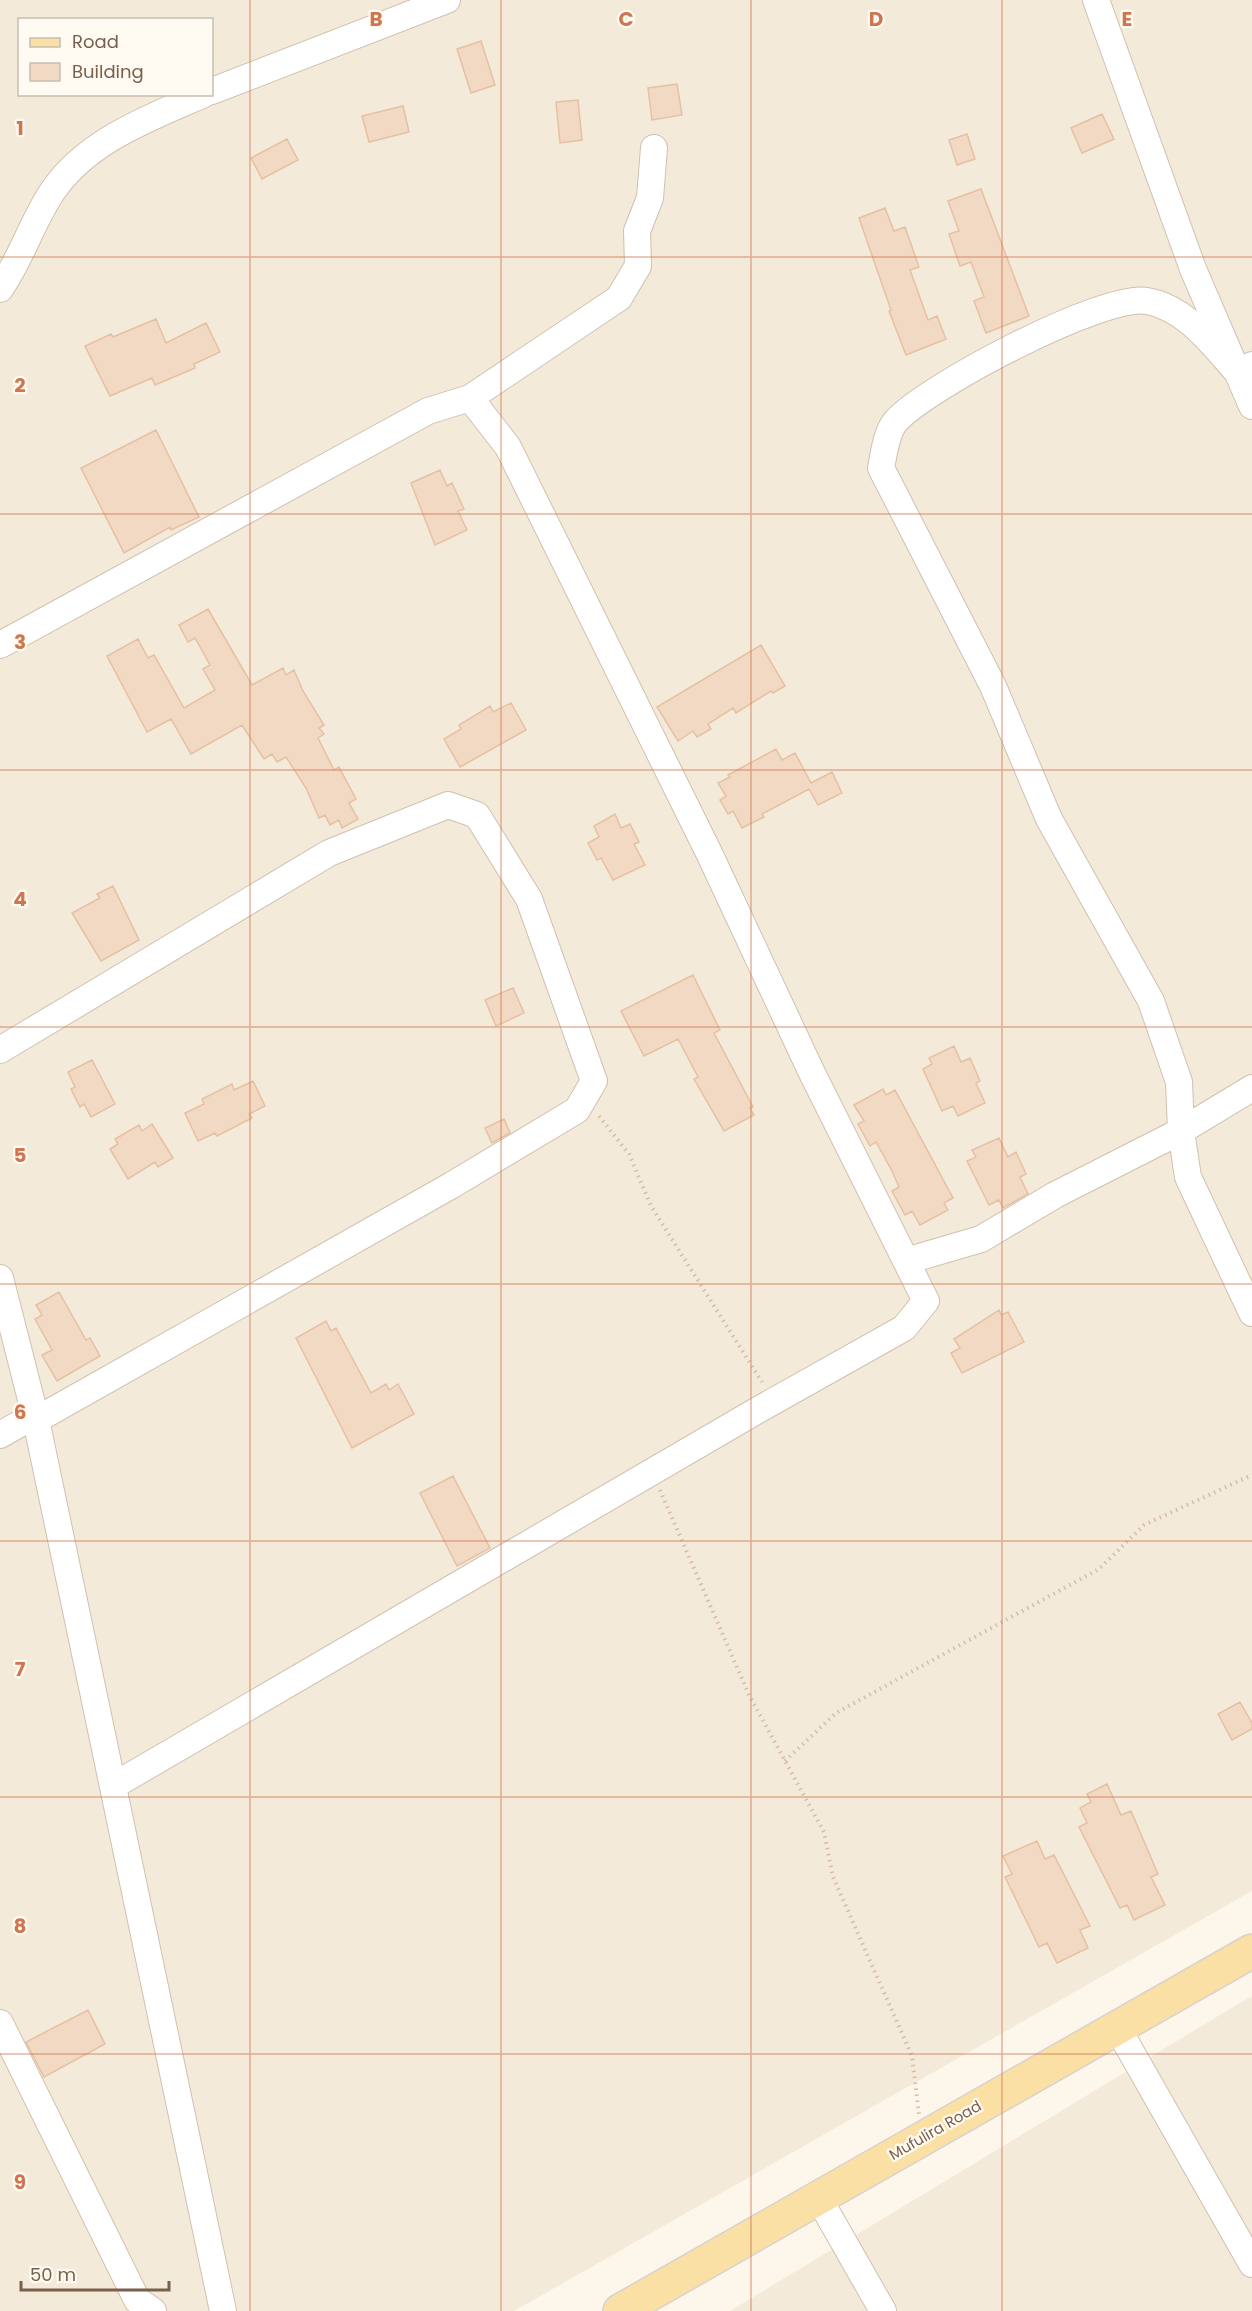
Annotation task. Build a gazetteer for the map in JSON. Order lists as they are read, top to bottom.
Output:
{
  "streets": {
    "main road": ["Mufulira Road"]
  },
  "legend": ["Road", "Building"],
  "scale_bar": "50 m",
  "grid": {
    "columns": [
      "B",
      "C",
      "D",
      "E"
    ],
    "rows": [
      "1",
      "2",
      "3",
      "4",
      "5",
      "6",
      "7",
      "8",
      "9"
    ]
  }
}
